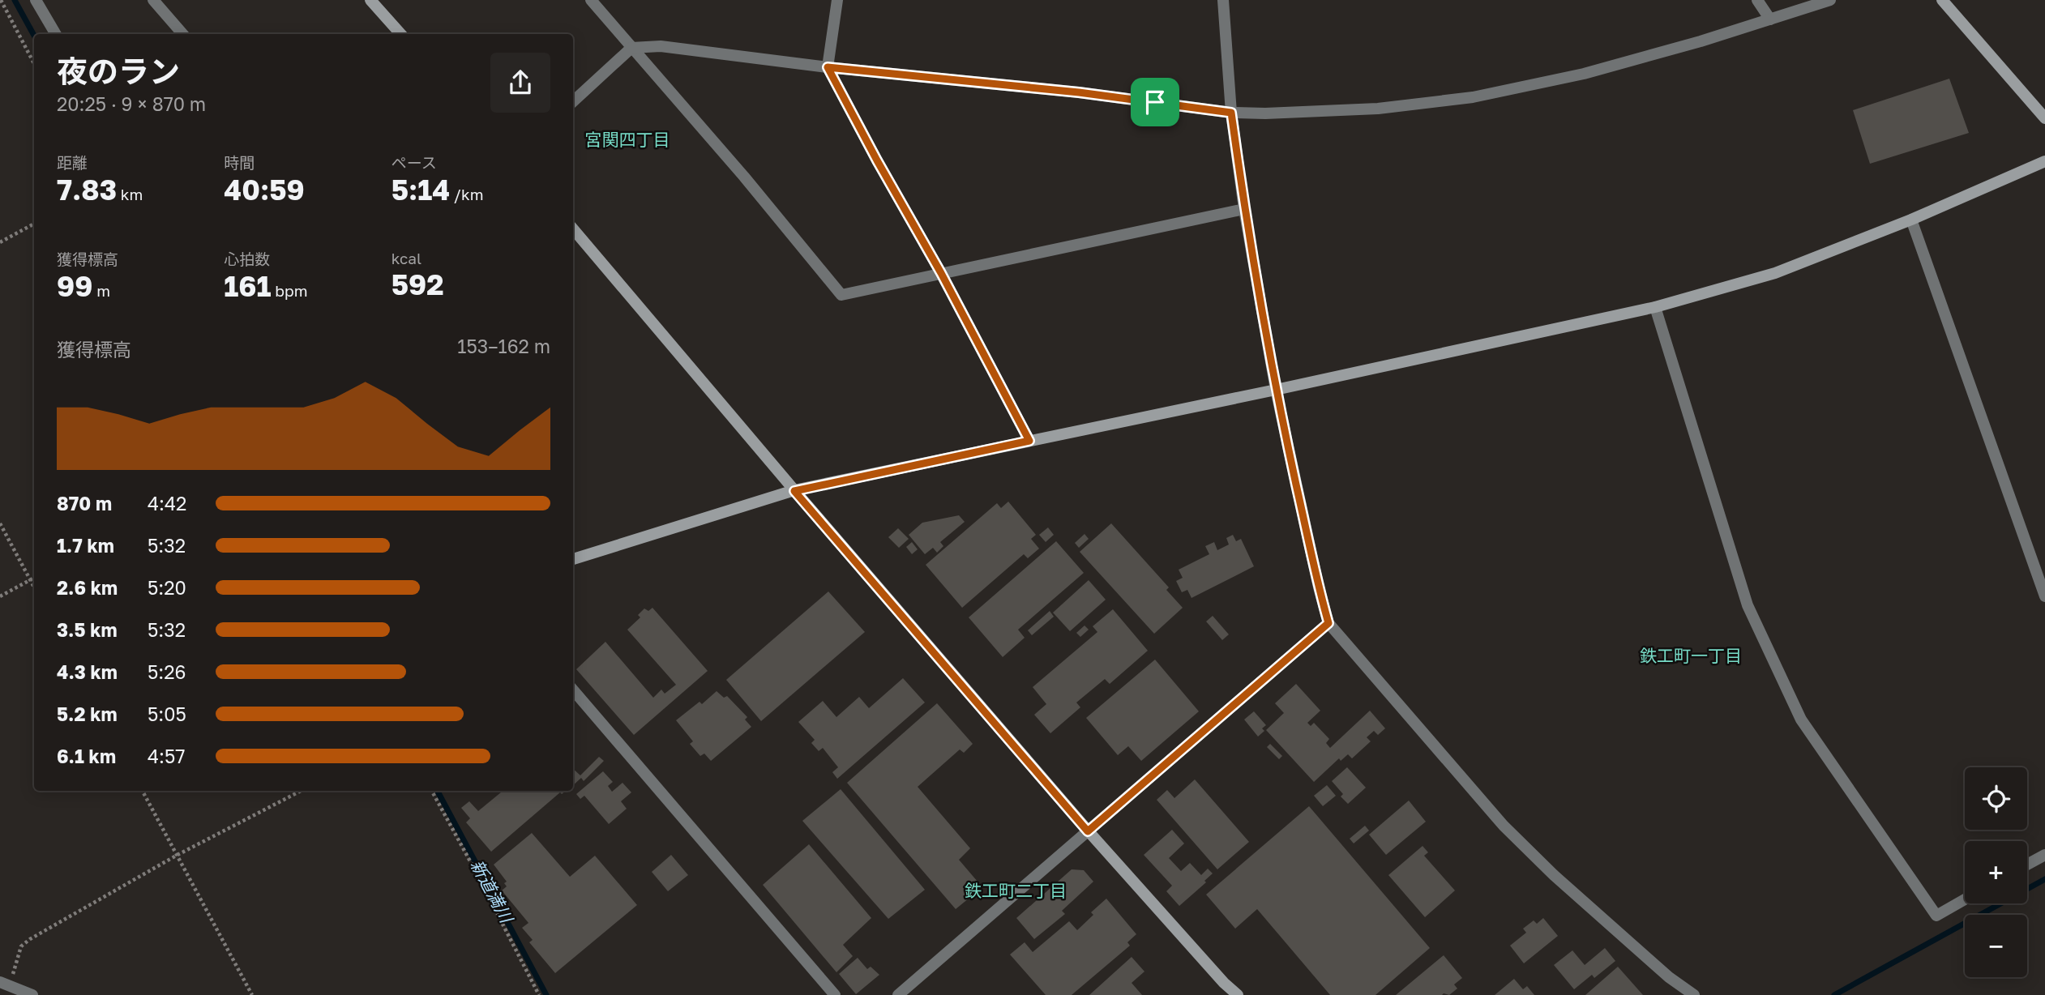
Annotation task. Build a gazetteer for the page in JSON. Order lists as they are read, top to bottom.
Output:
{
  "districts": ["宮関四丁目", "鉄工町一丁目", "鉄工町二丁目"],
  "water": ["新道満川"],
  "page": {
    "heading": ["夜のラン", "20:25 · 9 × 870 m"],
    "stats": [
      ["距離", "7.83 km"],
      ["時間", "40:59"],
      ["ペース", "5:14 /km"],
      ["獲得標高", "99 m"],
      ["心拍数", "161 bpm"],
      ["kcal", "592"]
    ],
    "chart": ["獲得標高", "153–162 m"],
    "list": [
      {
        "name": "870 m",
        "note": "4:42"
      },
      {
        "name": "1.7 km",
        "note": "5:32"
      },
      {
        "name": "2.6 km",
        "note": "5:20"
      },
      {
        "name": "3.5 km",
        "note": "5:32"
      },
      {
        "name": "4.3 km",
        "note": "5:26"
      },
      {
        "name": "5.2 km",
        "note": "5:05"
      },
      {
        "name": "6.1 km",
        "note": "4:57"
      }
    ],
    "map_buttons": ["+", "−"]
  }
}
